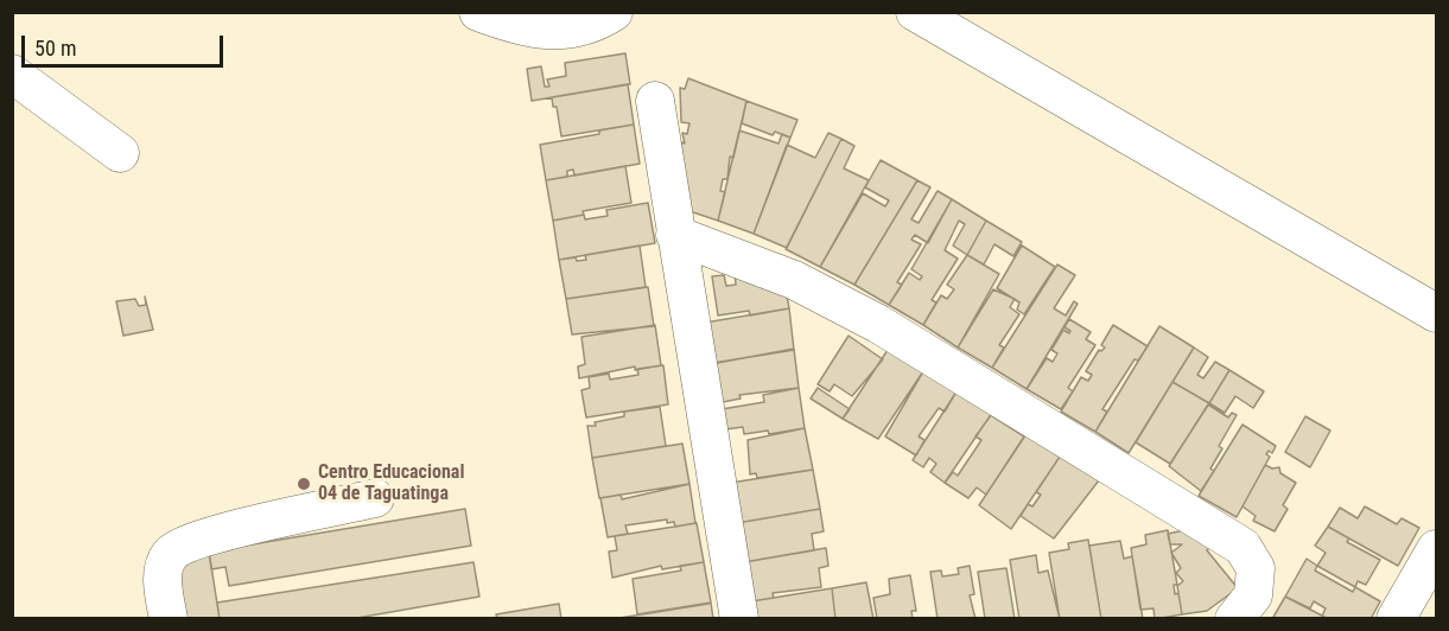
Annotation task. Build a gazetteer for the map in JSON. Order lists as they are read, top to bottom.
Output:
{
  "places": ["Centro Educacional 04 de Taguatinga"],
  "scale_bar": "50 m"
}
